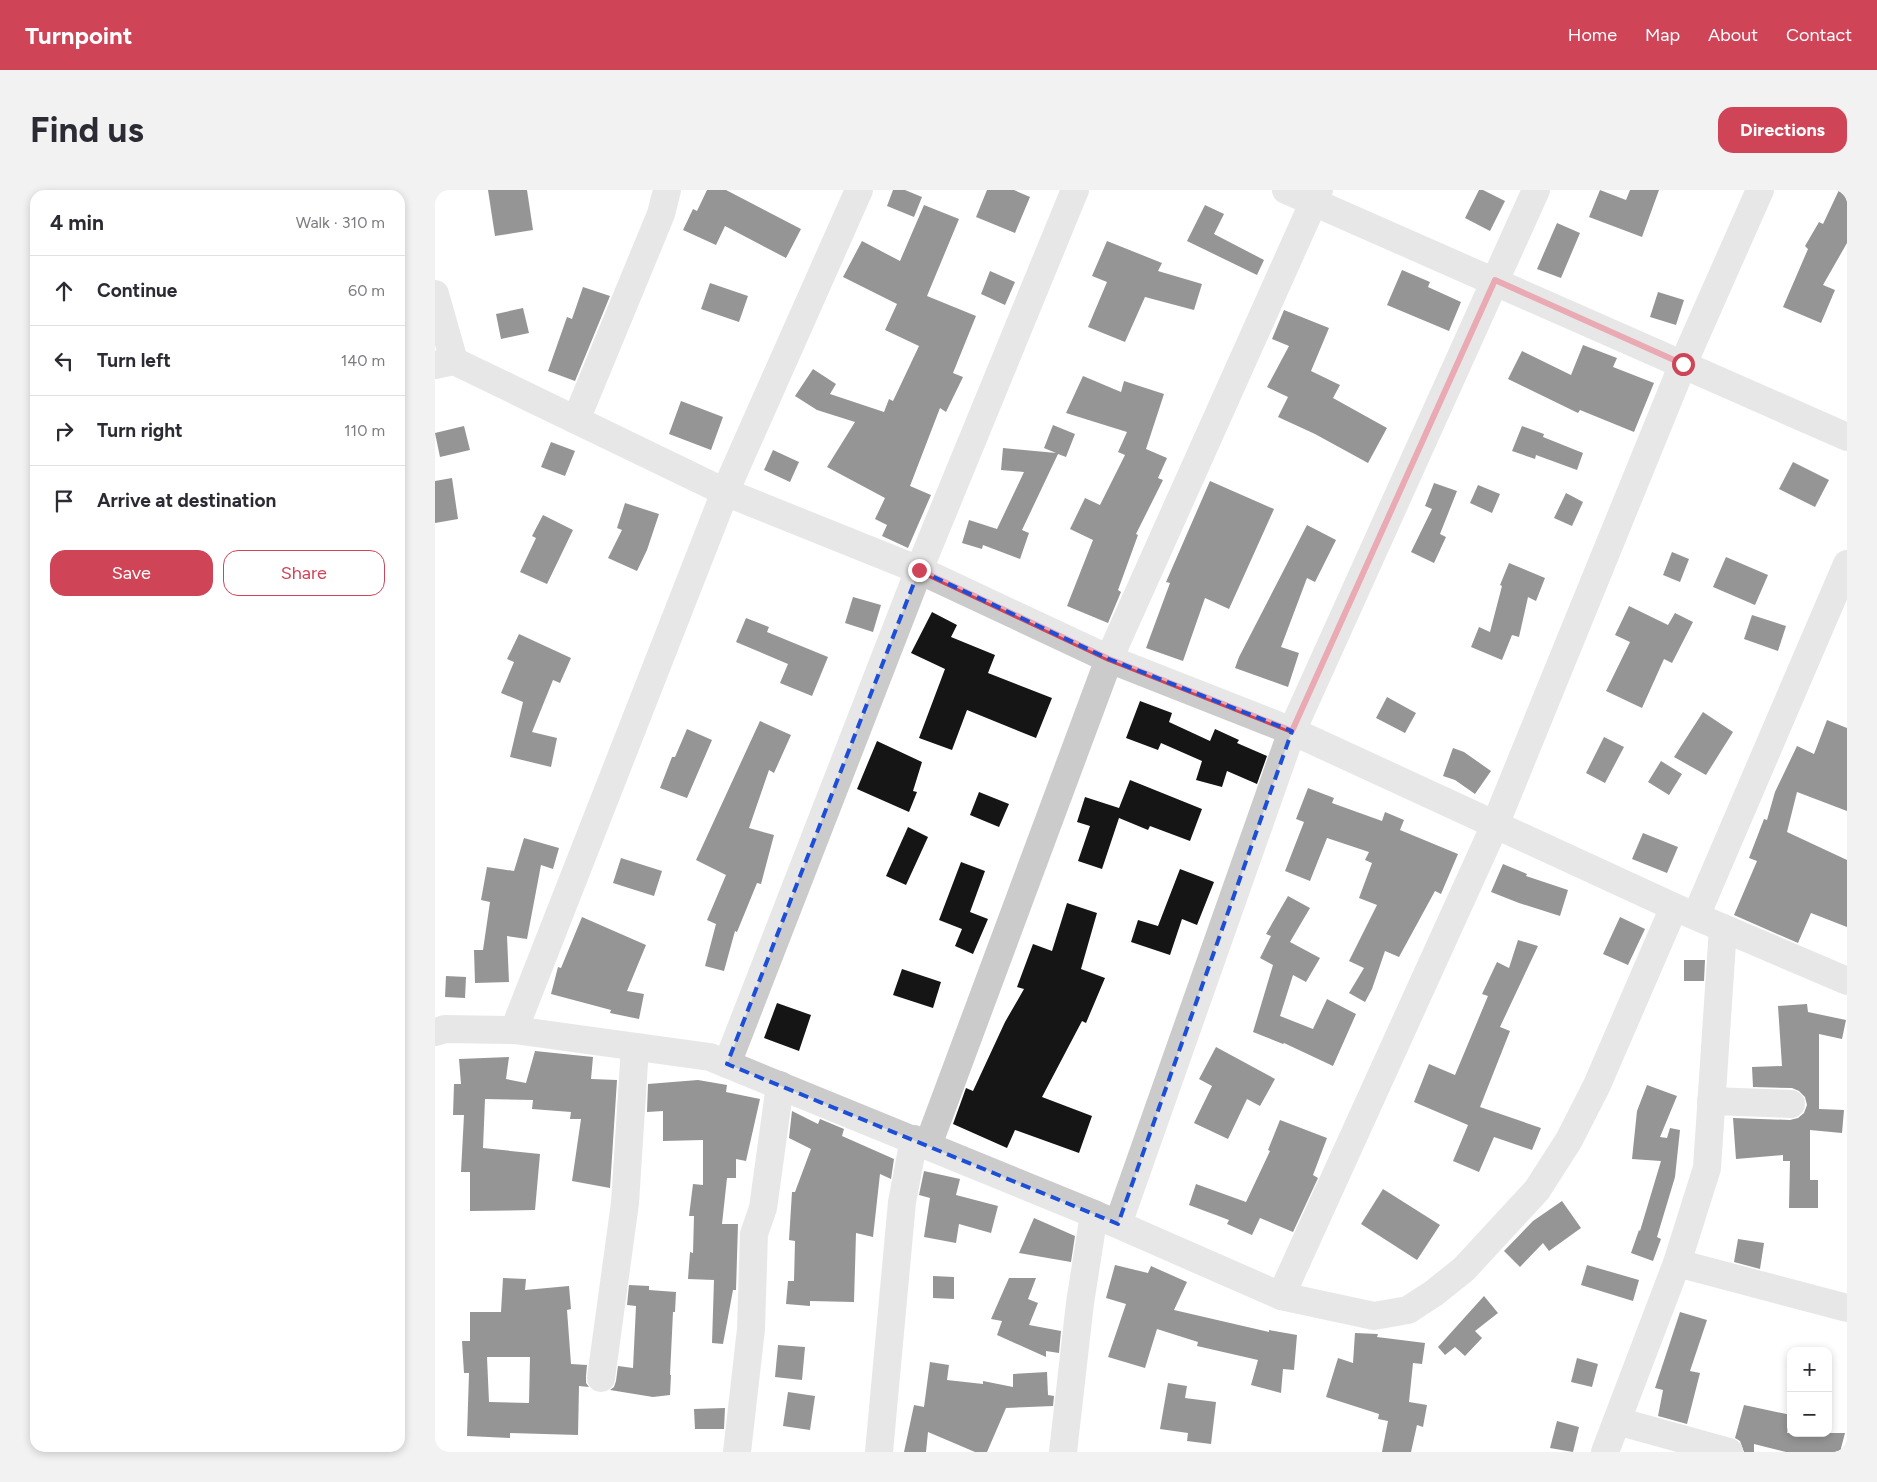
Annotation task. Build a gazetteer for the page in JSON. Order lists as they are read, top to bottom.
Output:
{
  "page": {
    "header": "Turnpoint",
    "nav": [
      "Home",
      "Map",
      "About",
      "Contact"
    ],
    "buttons": [
      "Directions",
      ["Save", "Share"]
    ],
    "title": "Find us",
    "heading": ["4 min", "Walk · 310 m"],
    "list": [
      ["Continue", "60 m"],
      ["Turn left", "140 m"],
      ["Turn right", "110 m"],
      "Arrive at destination"
    ],
    "map_buttons": ["+", "−"]
  }
}
